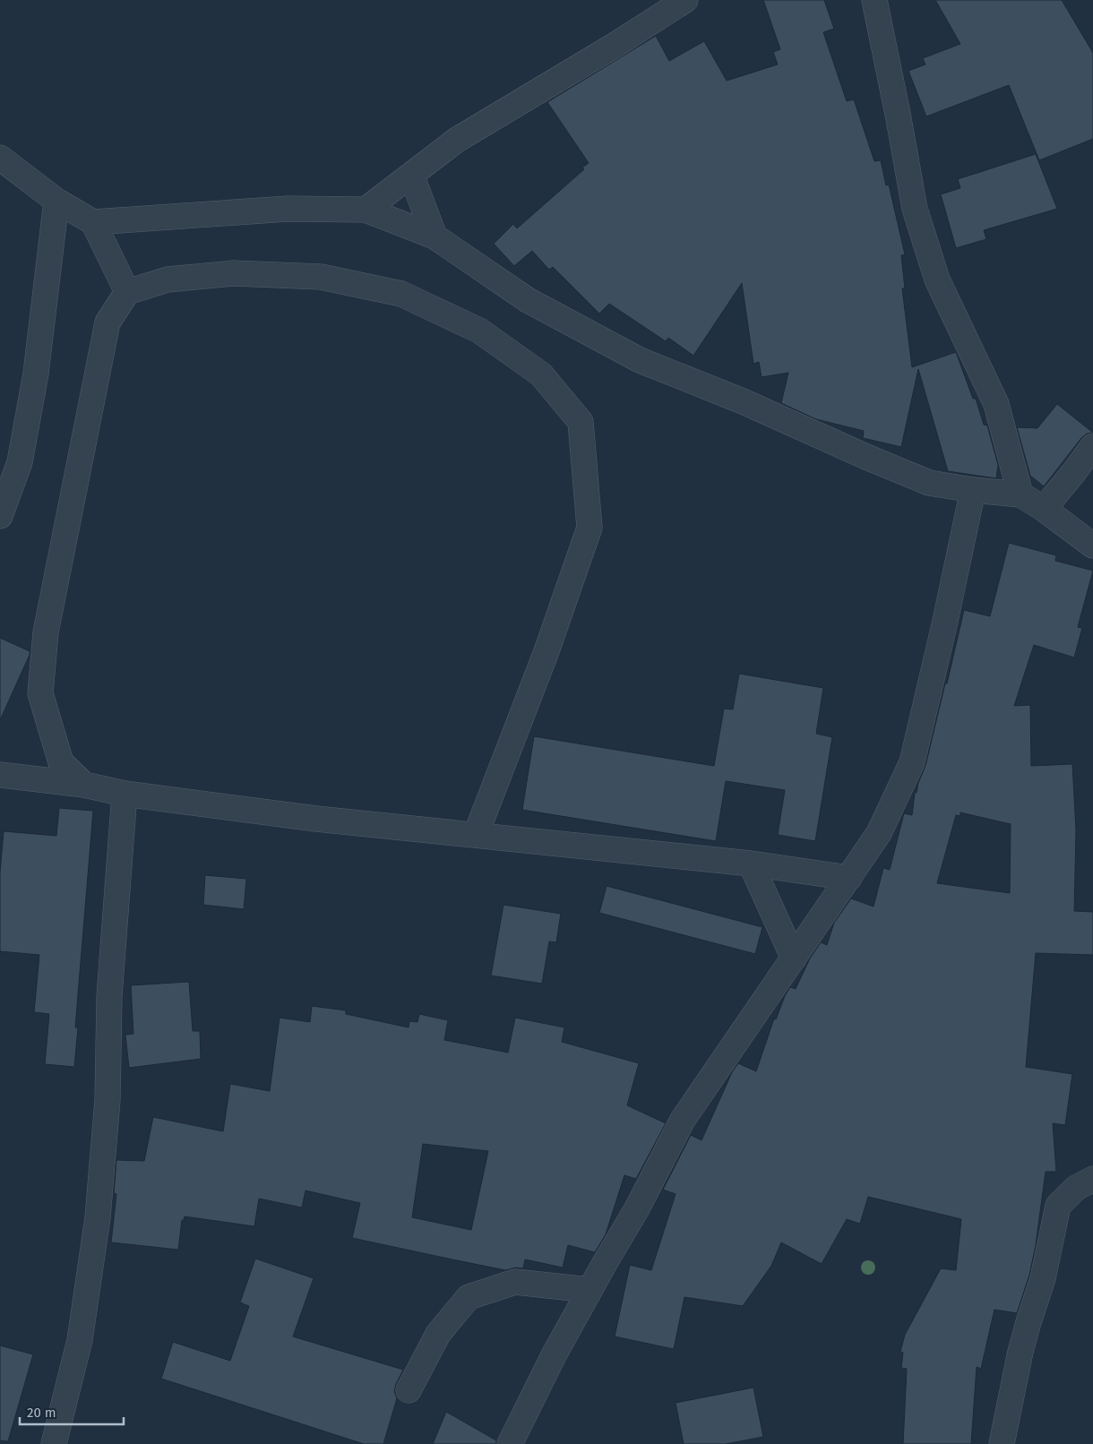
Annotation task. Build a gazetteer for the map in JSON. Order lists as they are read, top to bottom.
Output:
{
  "scale_bar": "20 m"
}
